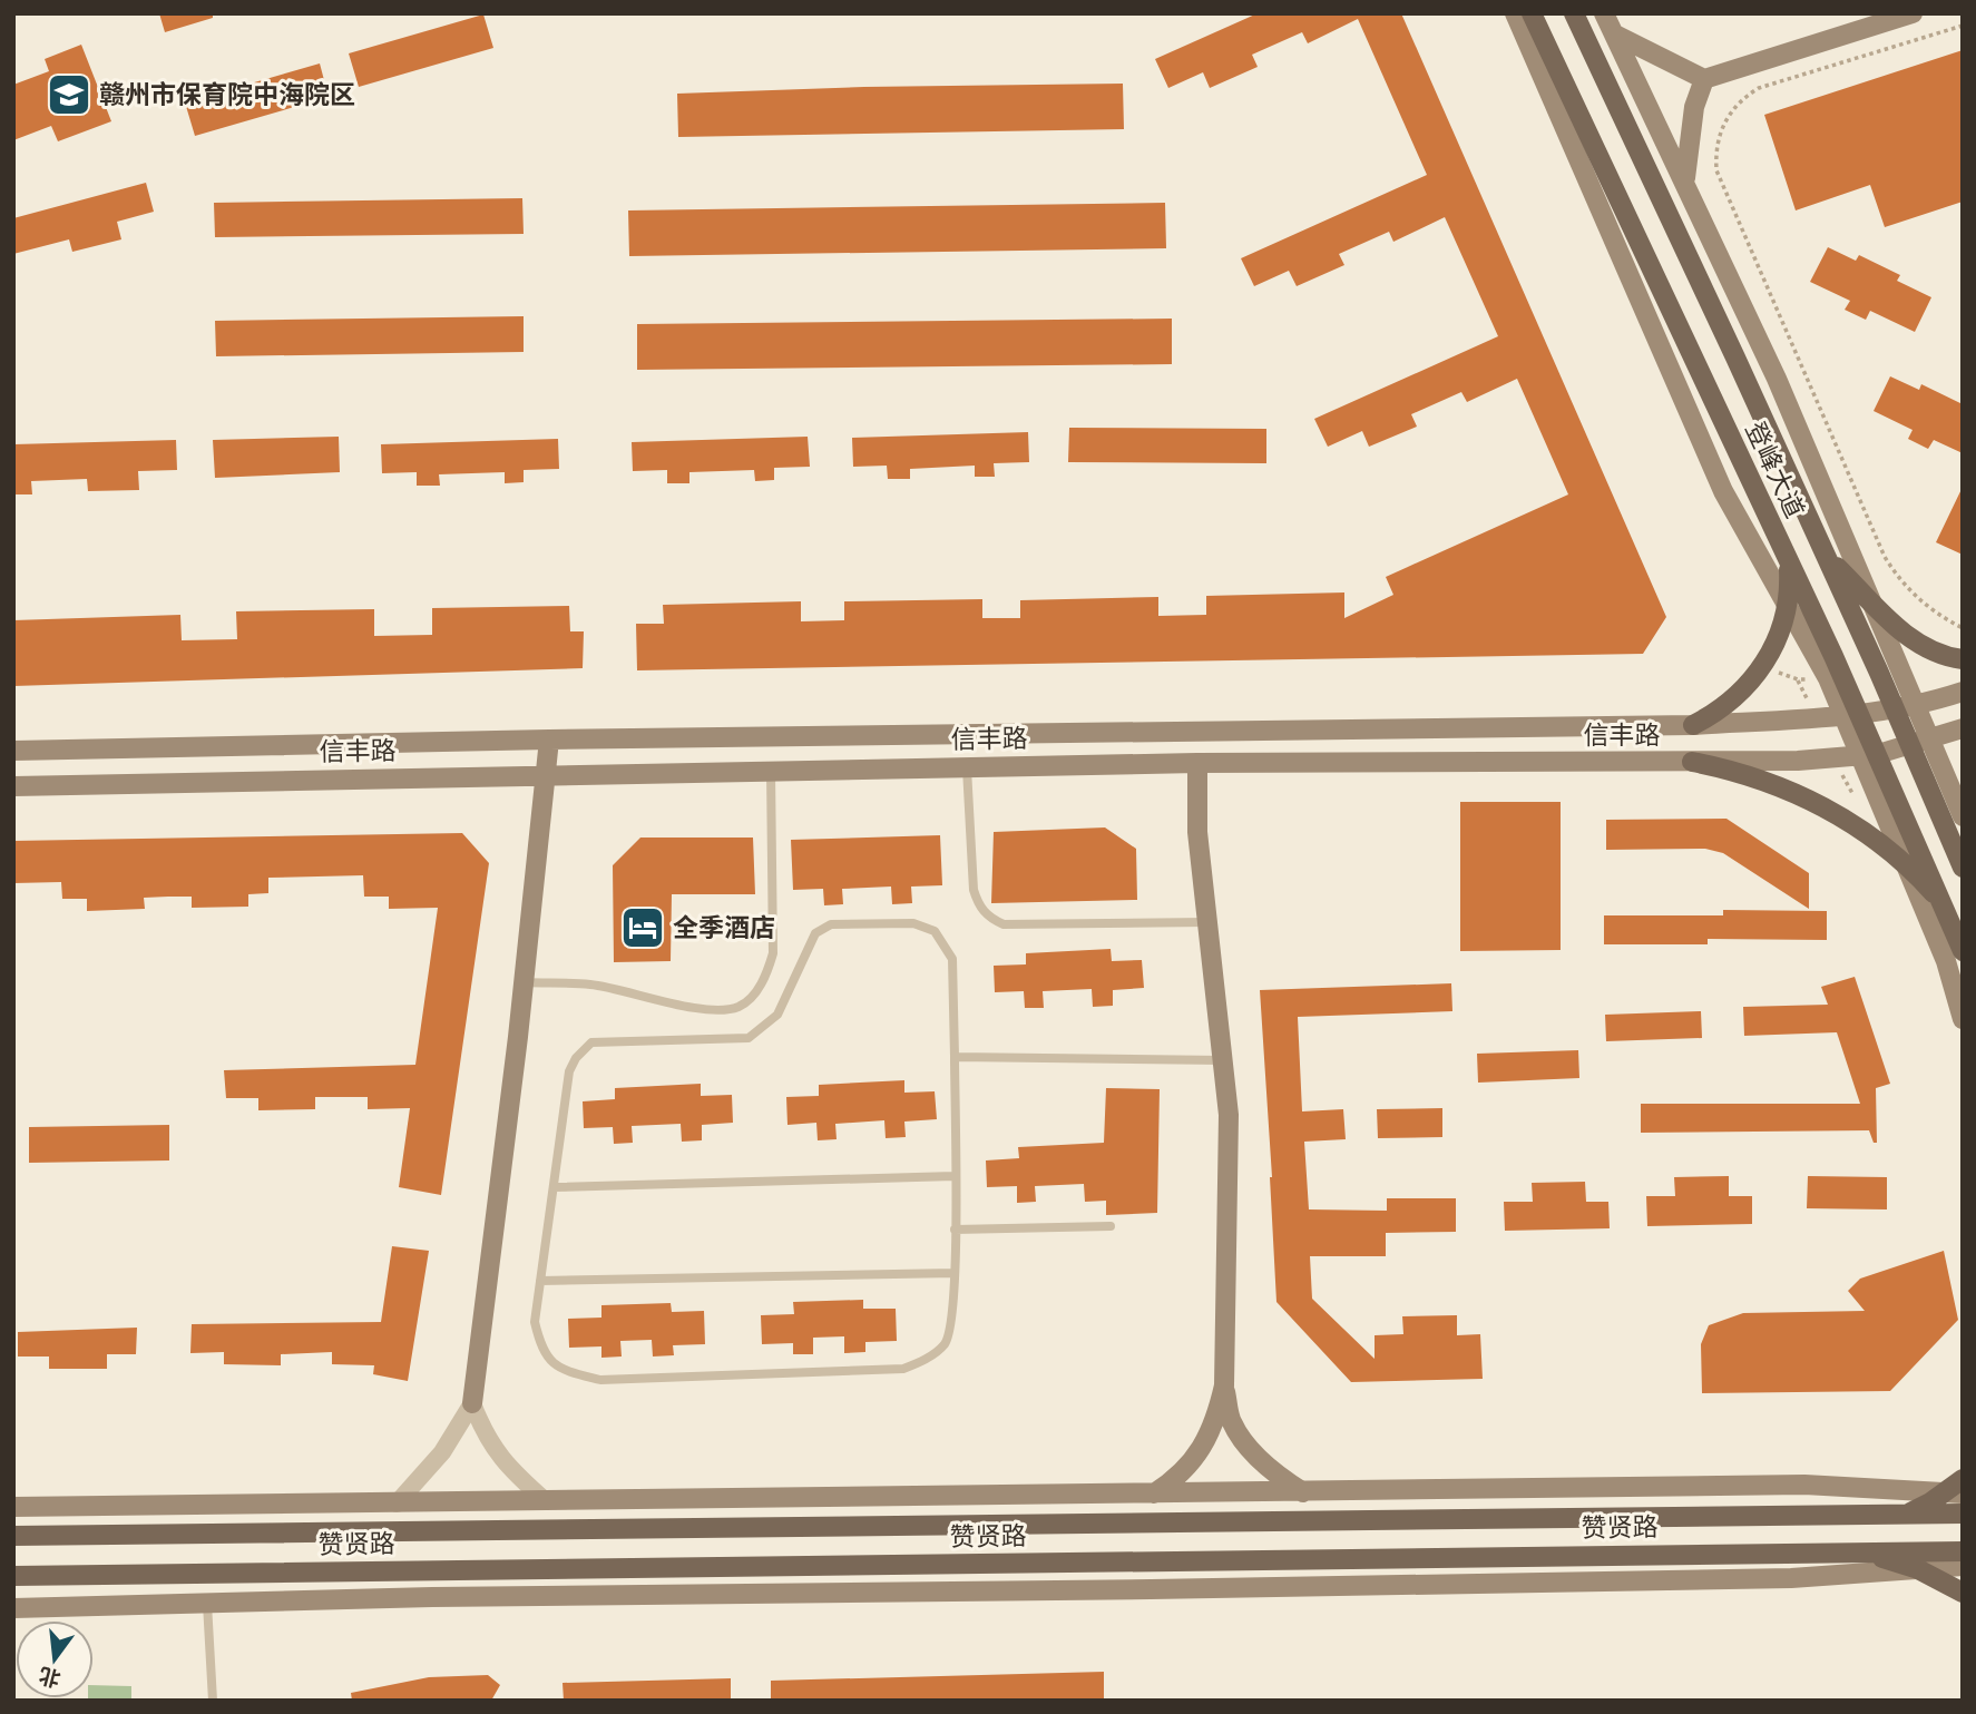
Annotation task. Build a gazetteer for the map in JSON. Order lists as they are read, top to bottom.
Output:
{
  "streets": {
    "main road": ["登峰大道", "赞贤路"],
    "street": ["信丰路"]
  },
  "crossings": [
    ["登峰大道", "信丰路"]
  ],
  "places": {
    "school or university": ["赣州市保育院中海院区"],
    "hotel": ["全季酒店"]
  },
  "north": "bottom"
}
